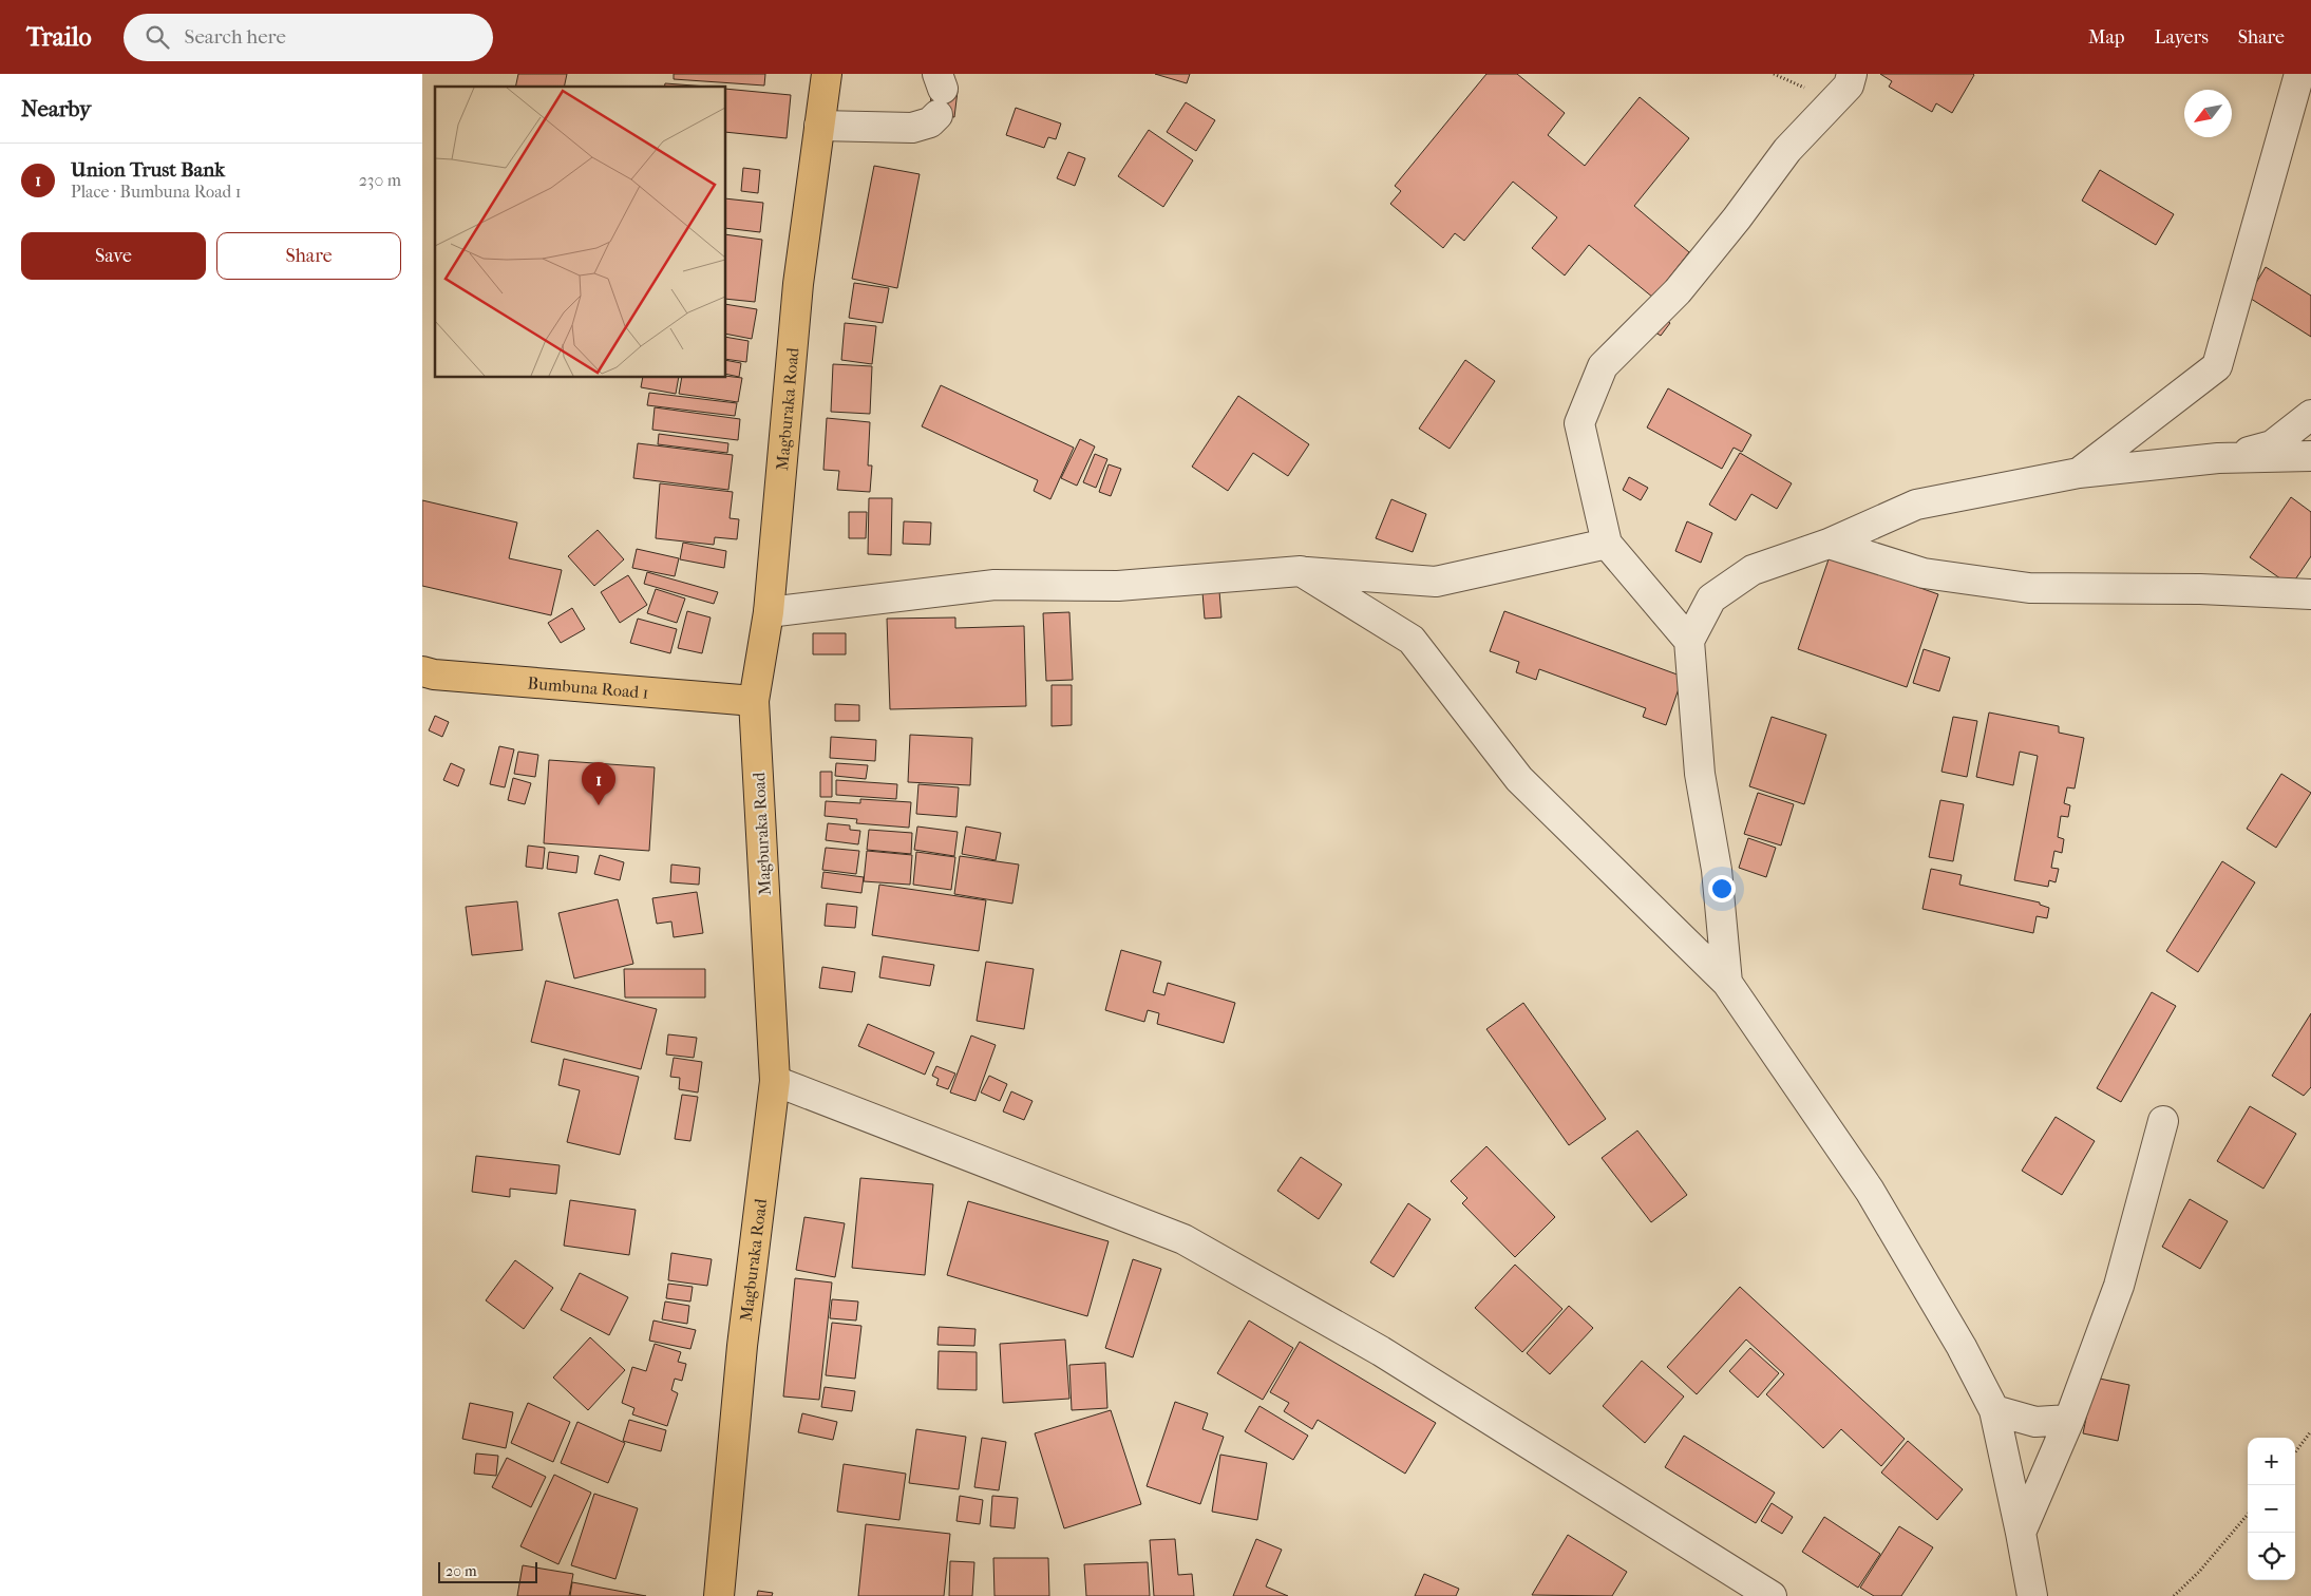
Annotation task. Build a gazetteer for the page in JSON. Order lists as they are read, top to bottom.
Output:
{
  "streets": {
    "main road": ["Magburaka Road", "Bumbuna Road 1"]
  },
  "crossings": [
    ["Magburaka Road", "Bumbuna Road 1"]
  ],
  "scale_bar": "20 m",
  "north": "bottom left",
  "page": {
    "header": "Trailo",
    "search": "Search here",
    "nav": ["Map", "Layers", "Share"],
    "heading": "Nearby",
    "list": [
      {
        "mark": "1",
        "name": "Union Trust Bank",
        "note": "Place · Bumbuna Road 1",
        "value": "230 m"
      }
    ],
    "buttons": ["Save", "Share"],
    "pins": "1",
    "map_buttons": ["+", "−"],
    "scale": "20 m"
  }
}
